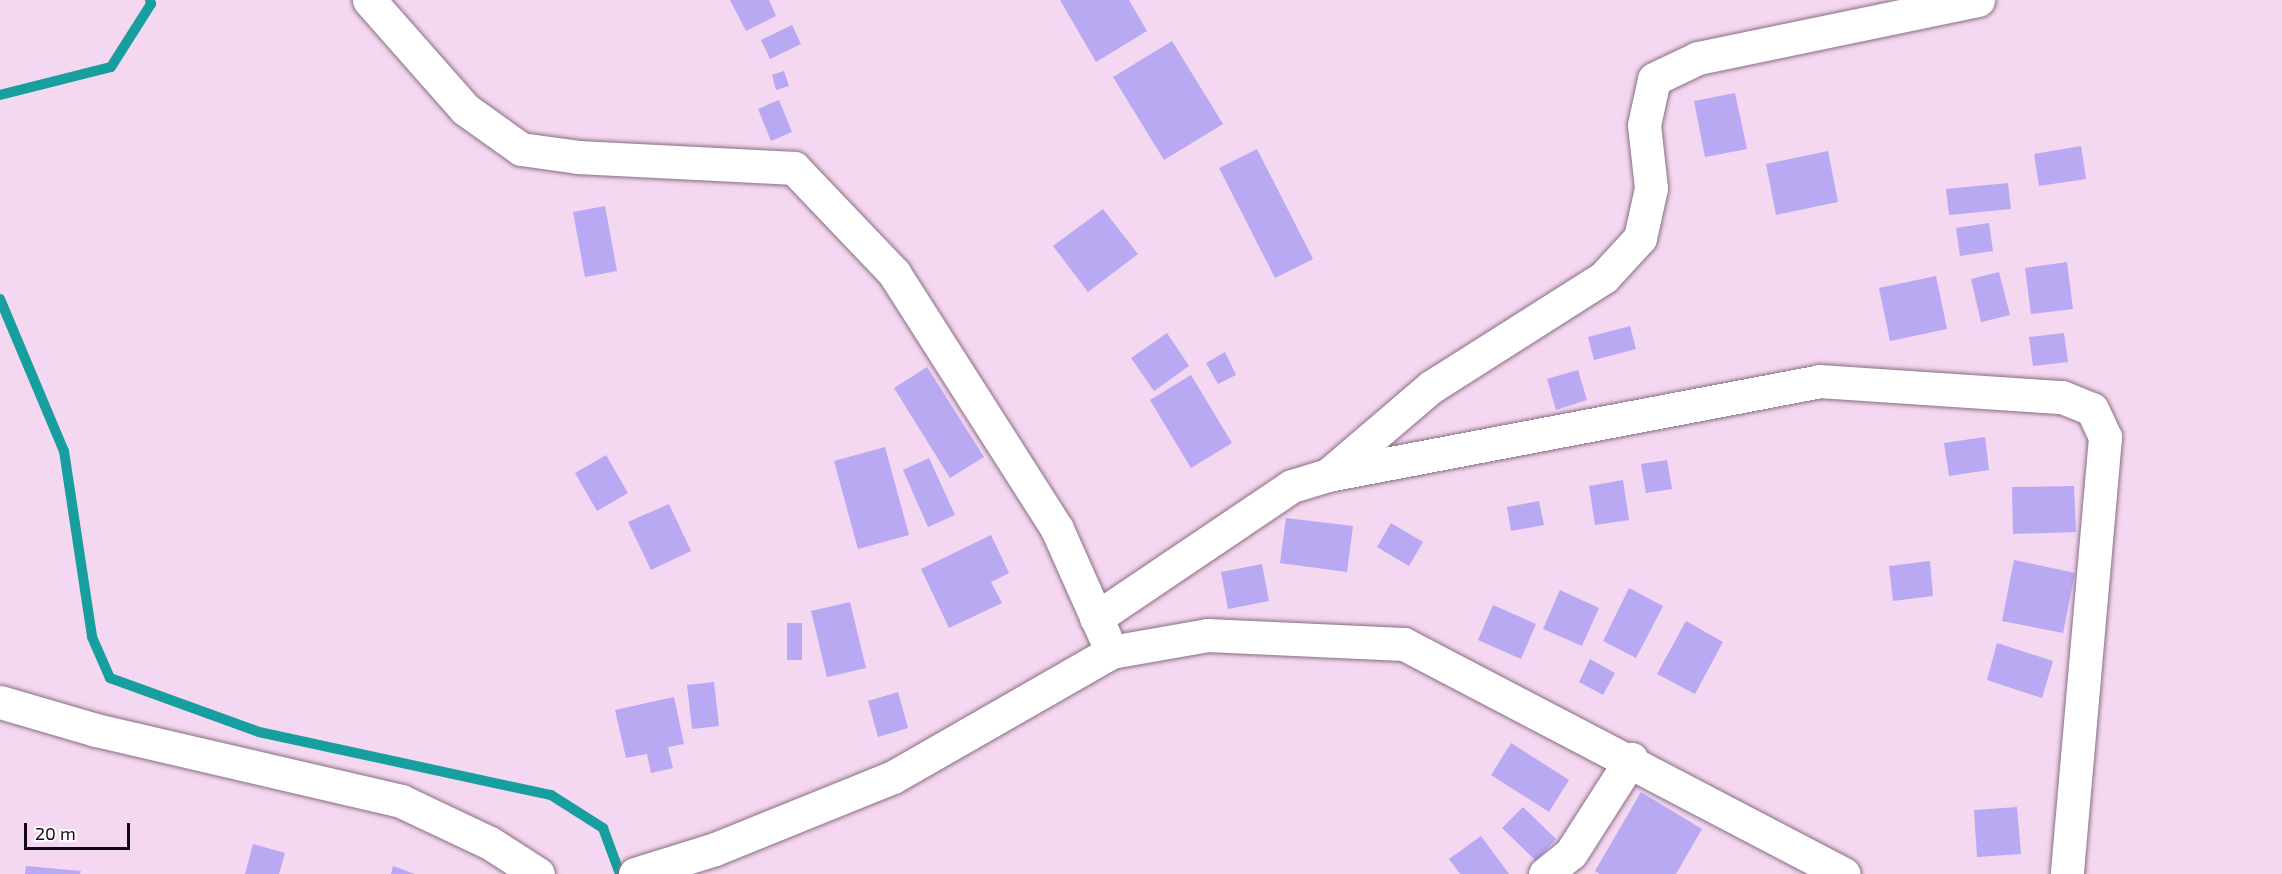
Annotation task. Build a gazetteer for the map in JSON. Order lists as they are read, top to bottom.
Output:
{
  "scale_bar": "20 m"
}
